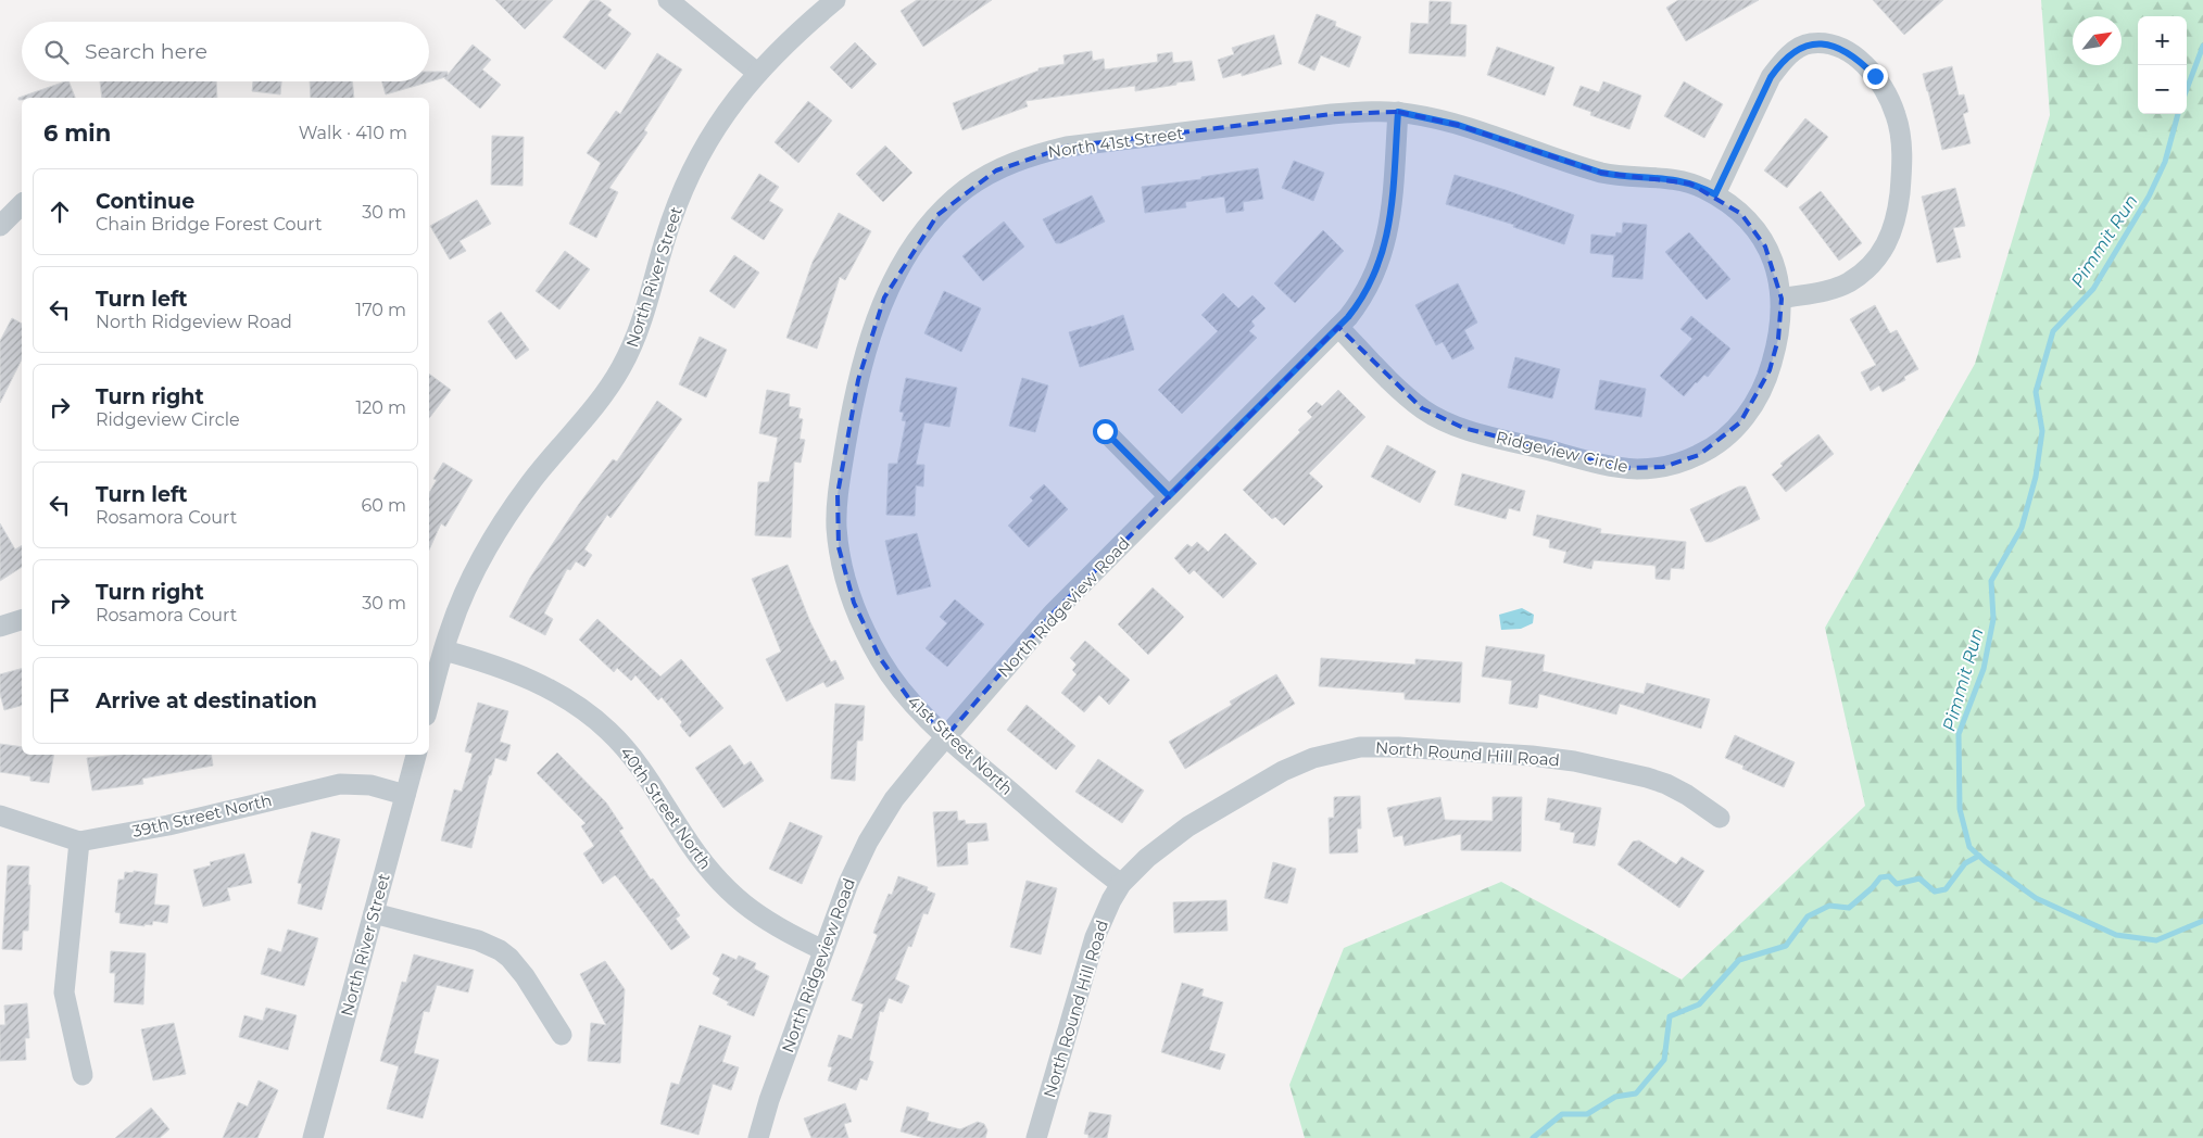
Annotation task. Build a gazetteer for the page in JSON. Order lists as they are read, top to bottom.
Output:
{
  "streets": {
    "street": [
      "North 41st Street",
      "North River Street",
      "Ridgeview Circle",
      "North Ridgeview Road",
      "41st Street North",
      "North Round Hill Road",
      "40th Street North",
      "39th Street North"
    ]
  },
  "crossings": [
    ["North 41st Street", "Ridgeview Circle"],
    ["North 41st Street", "North Ridgeview Road"],
    ["North 41st Street", "41st Street North"],
    ["North River Street", "40th Street North"],
    ["North River Street", "39th Street North"],
    ["Ridgeview Circle", "North Ridgeview Road"],
    ["North Ridgeview Road", "41st Street North"],
    ["North Ridgeview Road", "40th Street North"],
    ["41st Street North", "North Round Hill Road"]
  ],
  "water": ["Pimmit Run"],
  "north": "top right",
  "page": {
    "map_buttons": ["+", "−"],
    "search": "Search here",
    "heading": ["6 min", "Walk · 410 m"],
    "list": [
      ["Continue", "Chain Bridge Forest Court", "30 m"],
      ["Turn left", "North Ridgeview Road", "170 m"],
      ["Turn right", "Ridgeview Circle", "120 m"],
      ["Turn left", "Rosamora Court", "60 m"],
      ["Turn right", "Rosamora Court", "30 m"],
      "Arrive at destination"
    ]
  }
}
